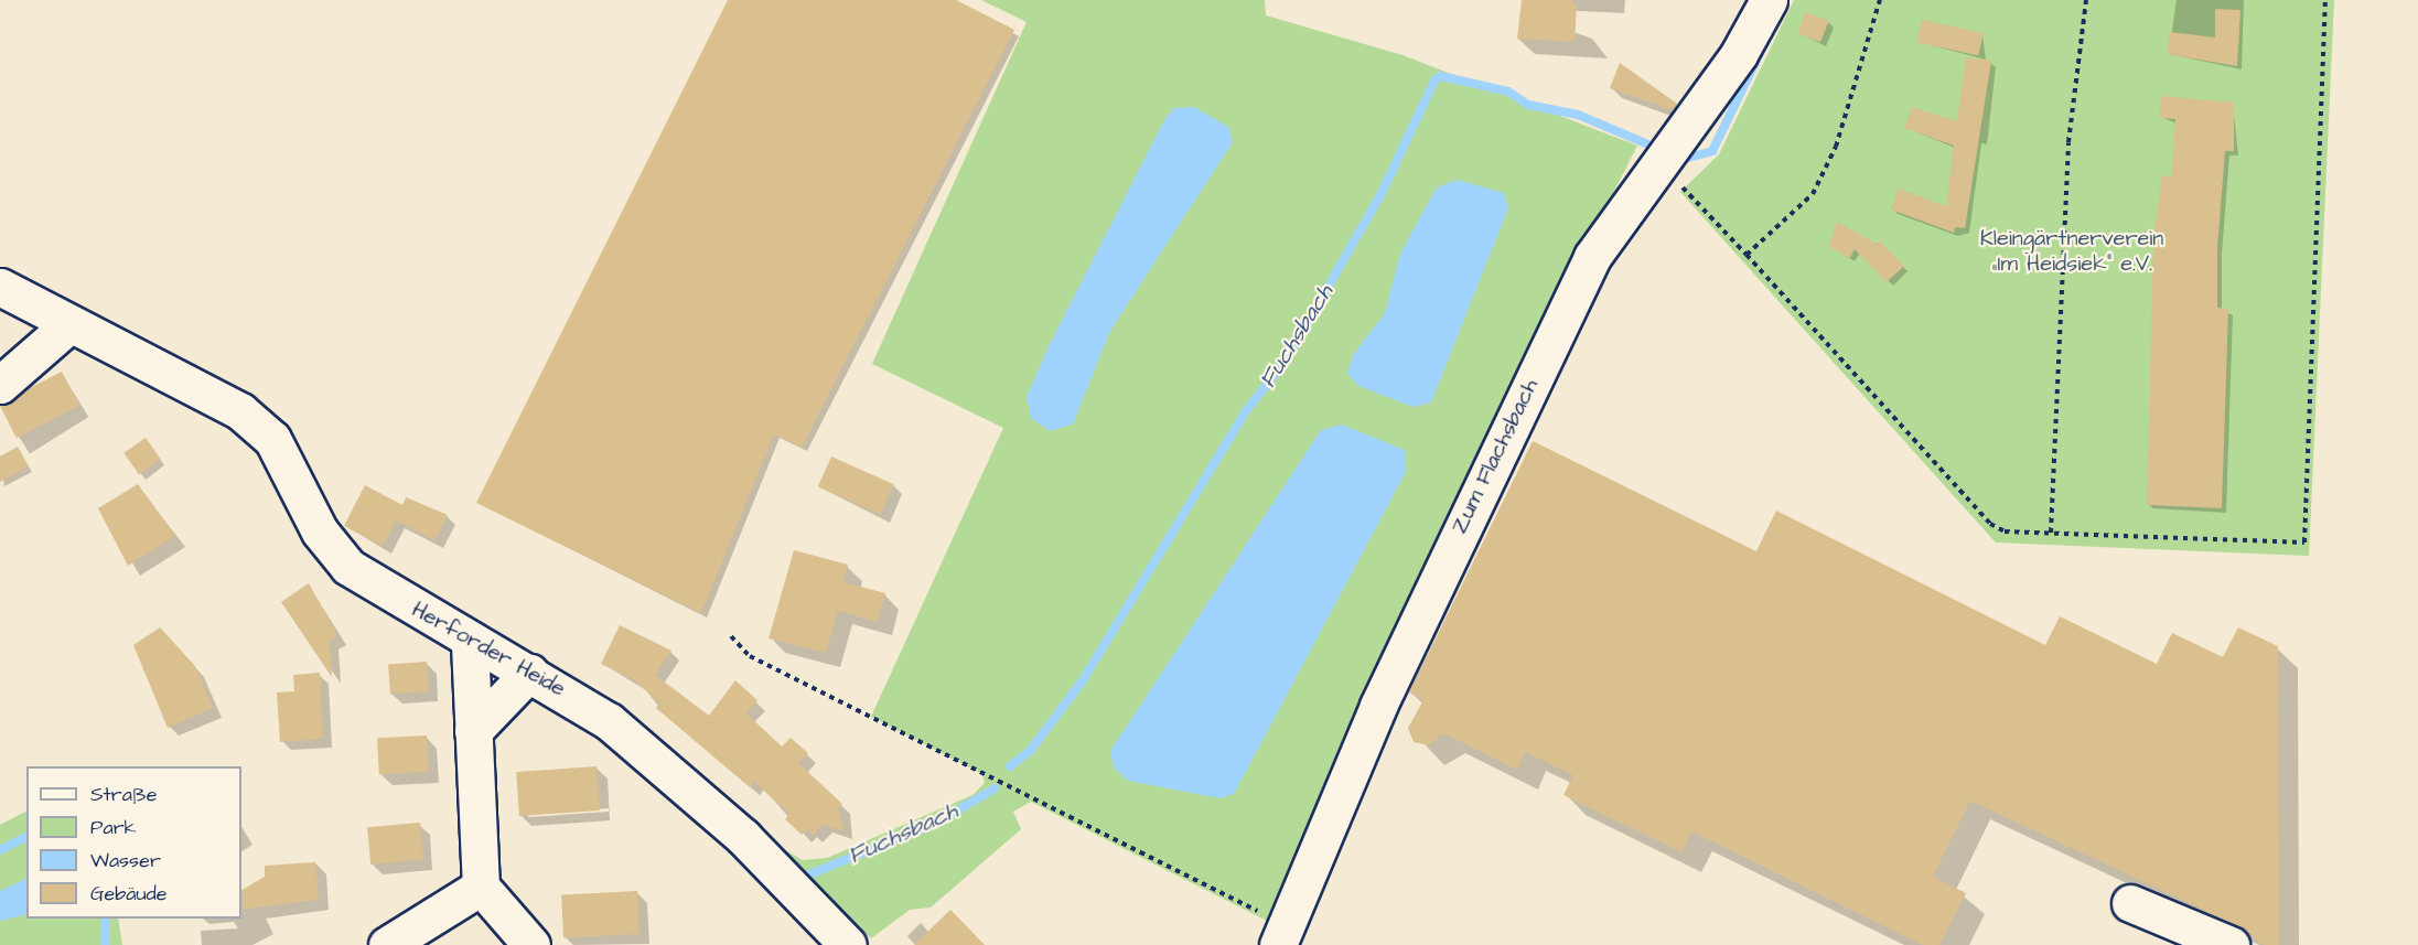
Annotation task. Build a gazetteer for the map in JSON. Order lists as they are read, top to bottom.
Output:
{
  "streets": {
    "street": ["Zum Flachsbach", "Herforder Heide"]
  },
  "water": ["Fuchsbach"],
  "parks": ["Kleingärtnerverein „Im Heidsiek“ e.V."],
  "legend": [
    "Straße",
    "Park",
    "Wasser",
    "Gebäude"
  ]
}
